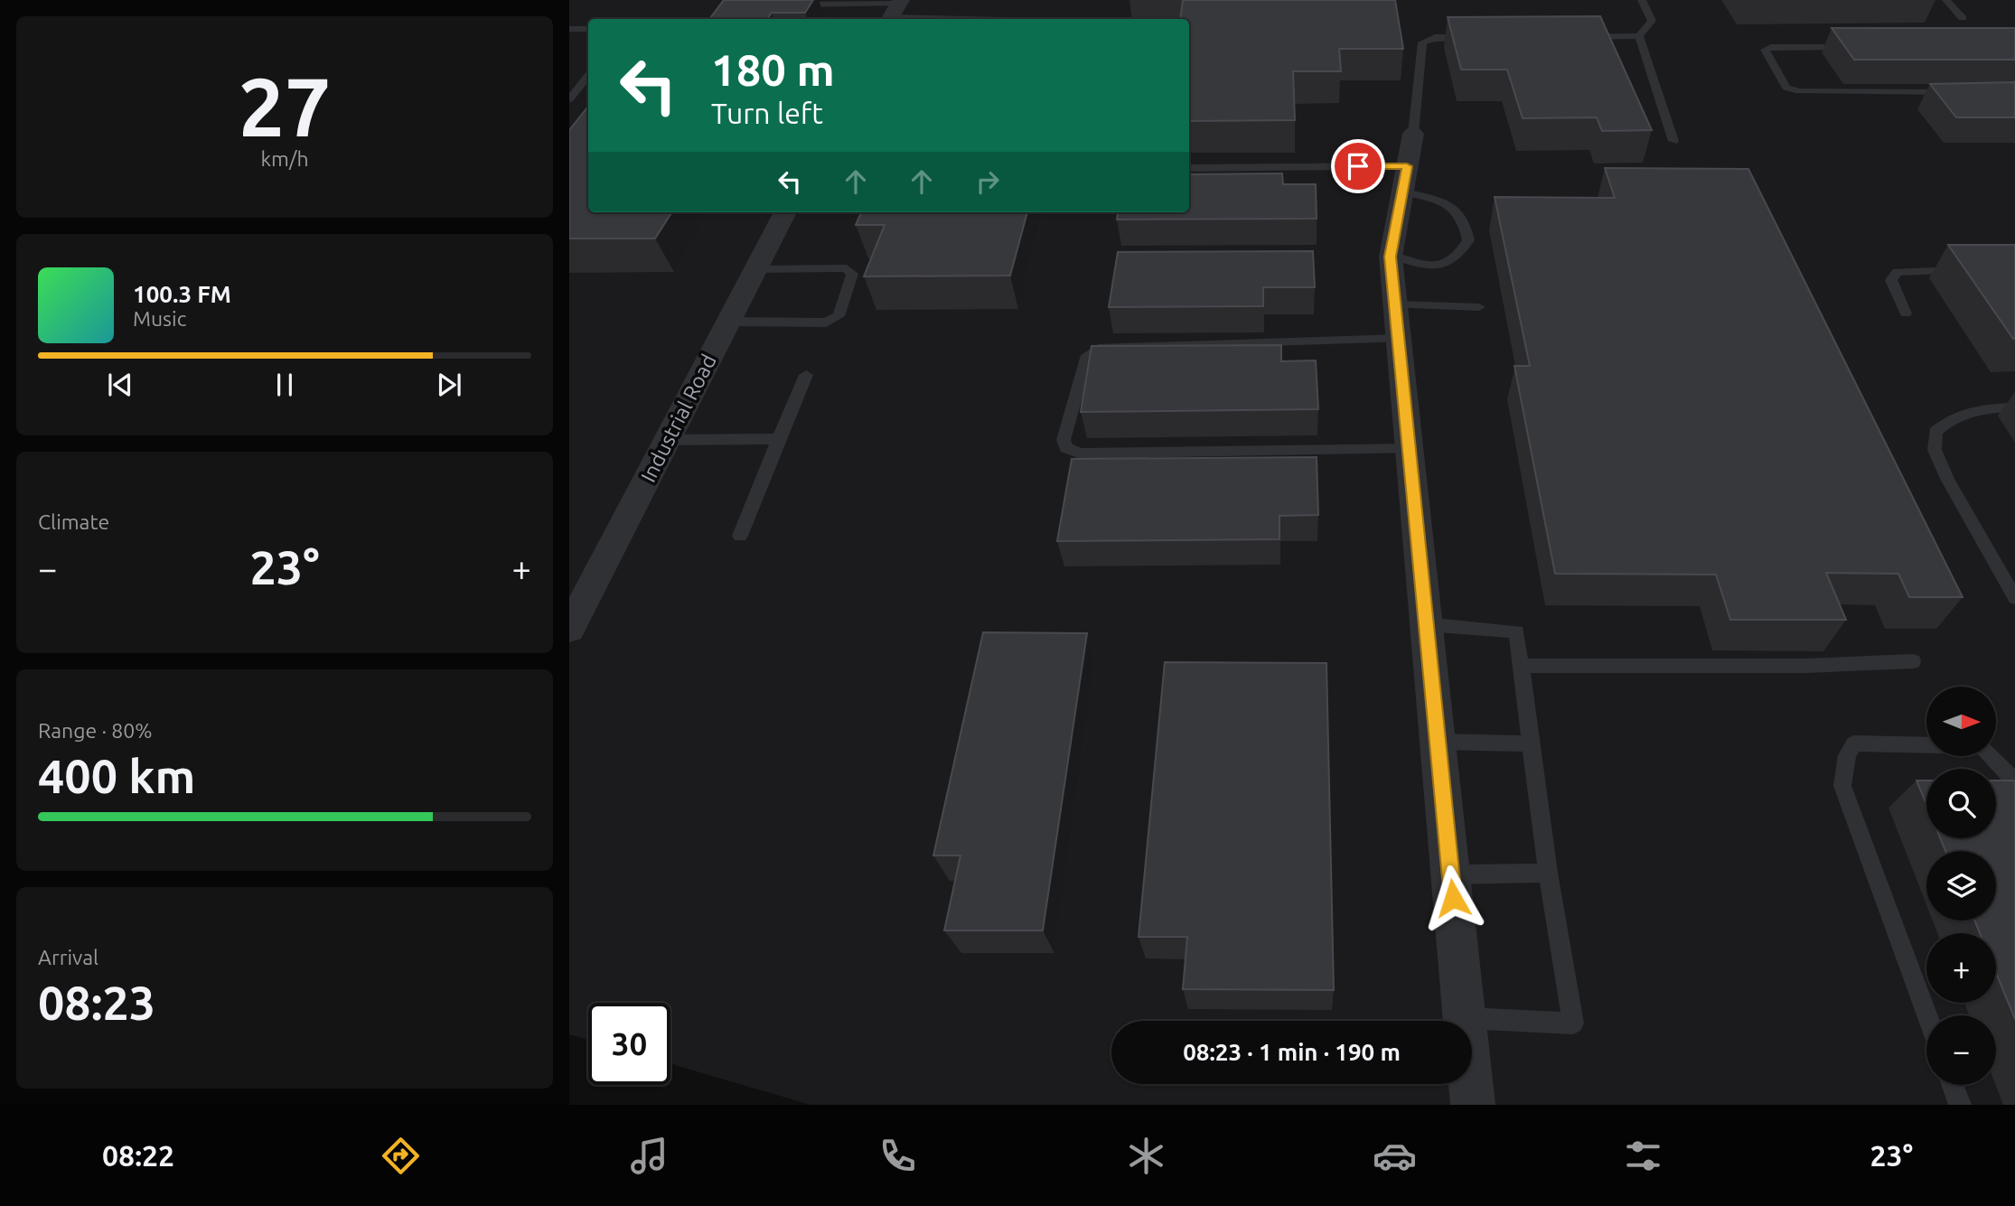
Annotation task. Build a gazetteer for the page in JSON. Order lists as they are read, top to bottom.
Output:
{
  "streets": {
    "street": ["Industrial Road"]
  },
  "north": "right",
  "page": {
    "tile": [
      ["27", "km/h"],
      "Climate",
      ["Range · 80%", "400 km"],
      ["Arrival", "08:23"]
    ],
    "turn": ["180 m", "Turn left"],
    "song": ["100.3 FM", "Music"],
    "heat": ["−", "23°", "+"],
    "map_buttons": ["+", "−"],
    "limit": "30",
    "trip": "08:23 · 1 min · 190 m",
    "tabs": ["08:22", "23°"]
  }
}
